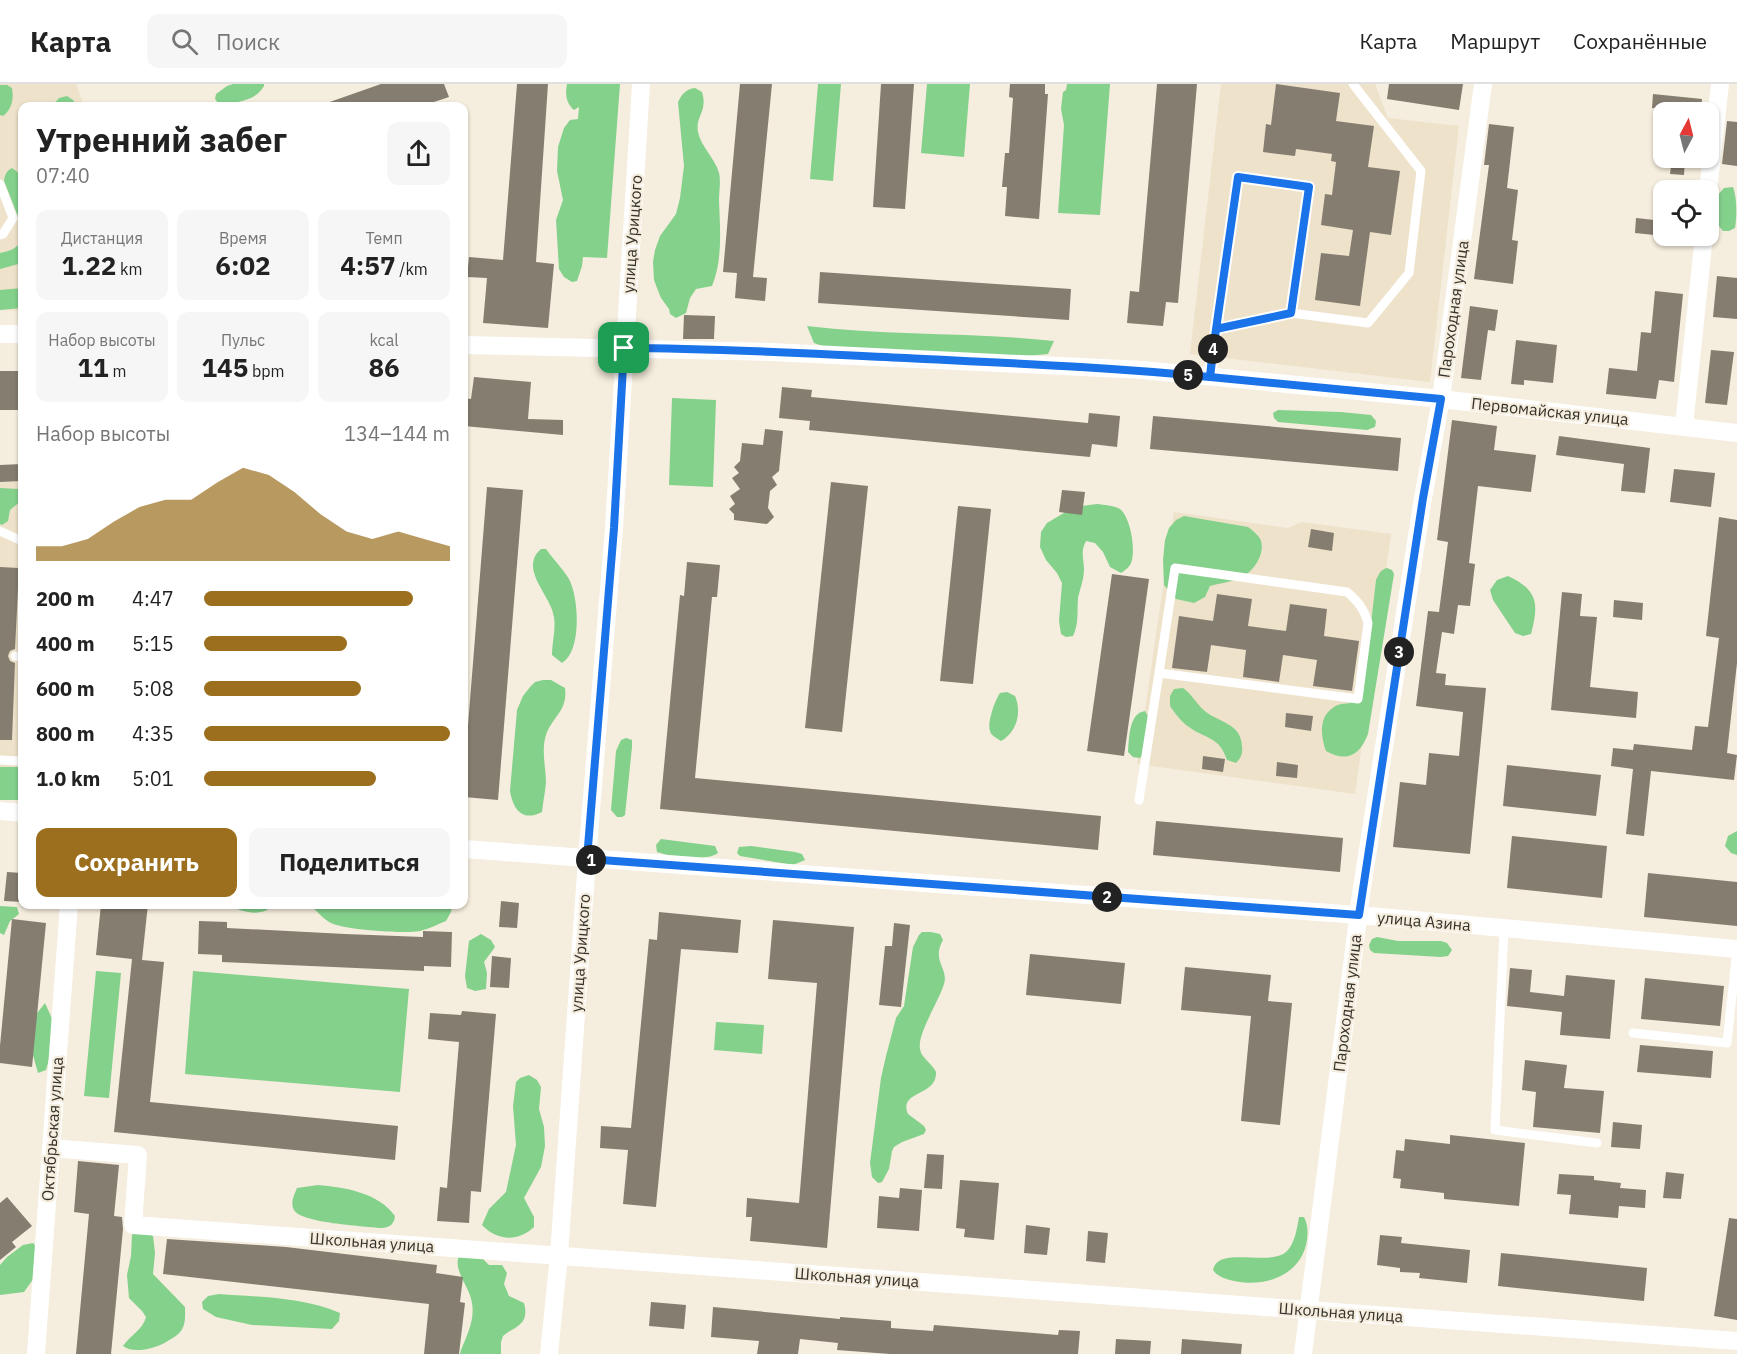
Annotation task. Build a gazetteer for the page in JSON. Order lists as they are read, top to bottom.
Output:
{
  "streets": {
    "street": [
      "улица Урицкого",
      "Пароходная улица",
      "Первомайская улица",
      "улица Азина",
      "Октябрьская улица",
      "Школьная улица"
    ]
  },
  "crossings": [
    ["улица Урицкого", "Первомайская улица"],
    ["улица Урицкого", "улица Азина"],
    ["улица Урицкого", "Школьная улица"],
    ["Пароходная улица", "Первомайская улица"],
    ["Пароходная улица", "улица Азина"],
    ["Пароходная улица", "Школьная улица"],
    ["Октябрьская улица", "Школьная улица"]
  ],
  "north": "top",
  "page": {
    "header": "Карта",
    "search": "Поиск",
    "nav": ["Карта", "Маршрут", "Сохранённые"],
    "heading": ["Утренний забег", "07:40"],
    "stats": [
      ["Дистанция", "1.22 km"],
      ["Время", "6:02"],
      ["Темп", "4:57 /km"],
      ["Набор высоты", "11 m"],
      ["Пульс", "145 bpm"],
      ["kcal", "86"]
    ],
    "pins": [
      "4",
      "5",
      "3",
      "1",
      "2"
    ],
    "chart": ["Набор высоты", "134–144 m"],
    "list": [
      {
        "name": "200 m",
        "note": "4:47"
      },
      {
        "name": "400 m",
        "note": "5:15"
      },
      {
        "name": "600 m",
        "note": "5:08"
      },
      {
        "name": "800 m",
        "note": "4:35"
      },
      {
        "name": "1.0 km",
        "note": "5:01"
      }
    ],
    "buttons": ["Сохранить", "Поделиться"]
  }
}
